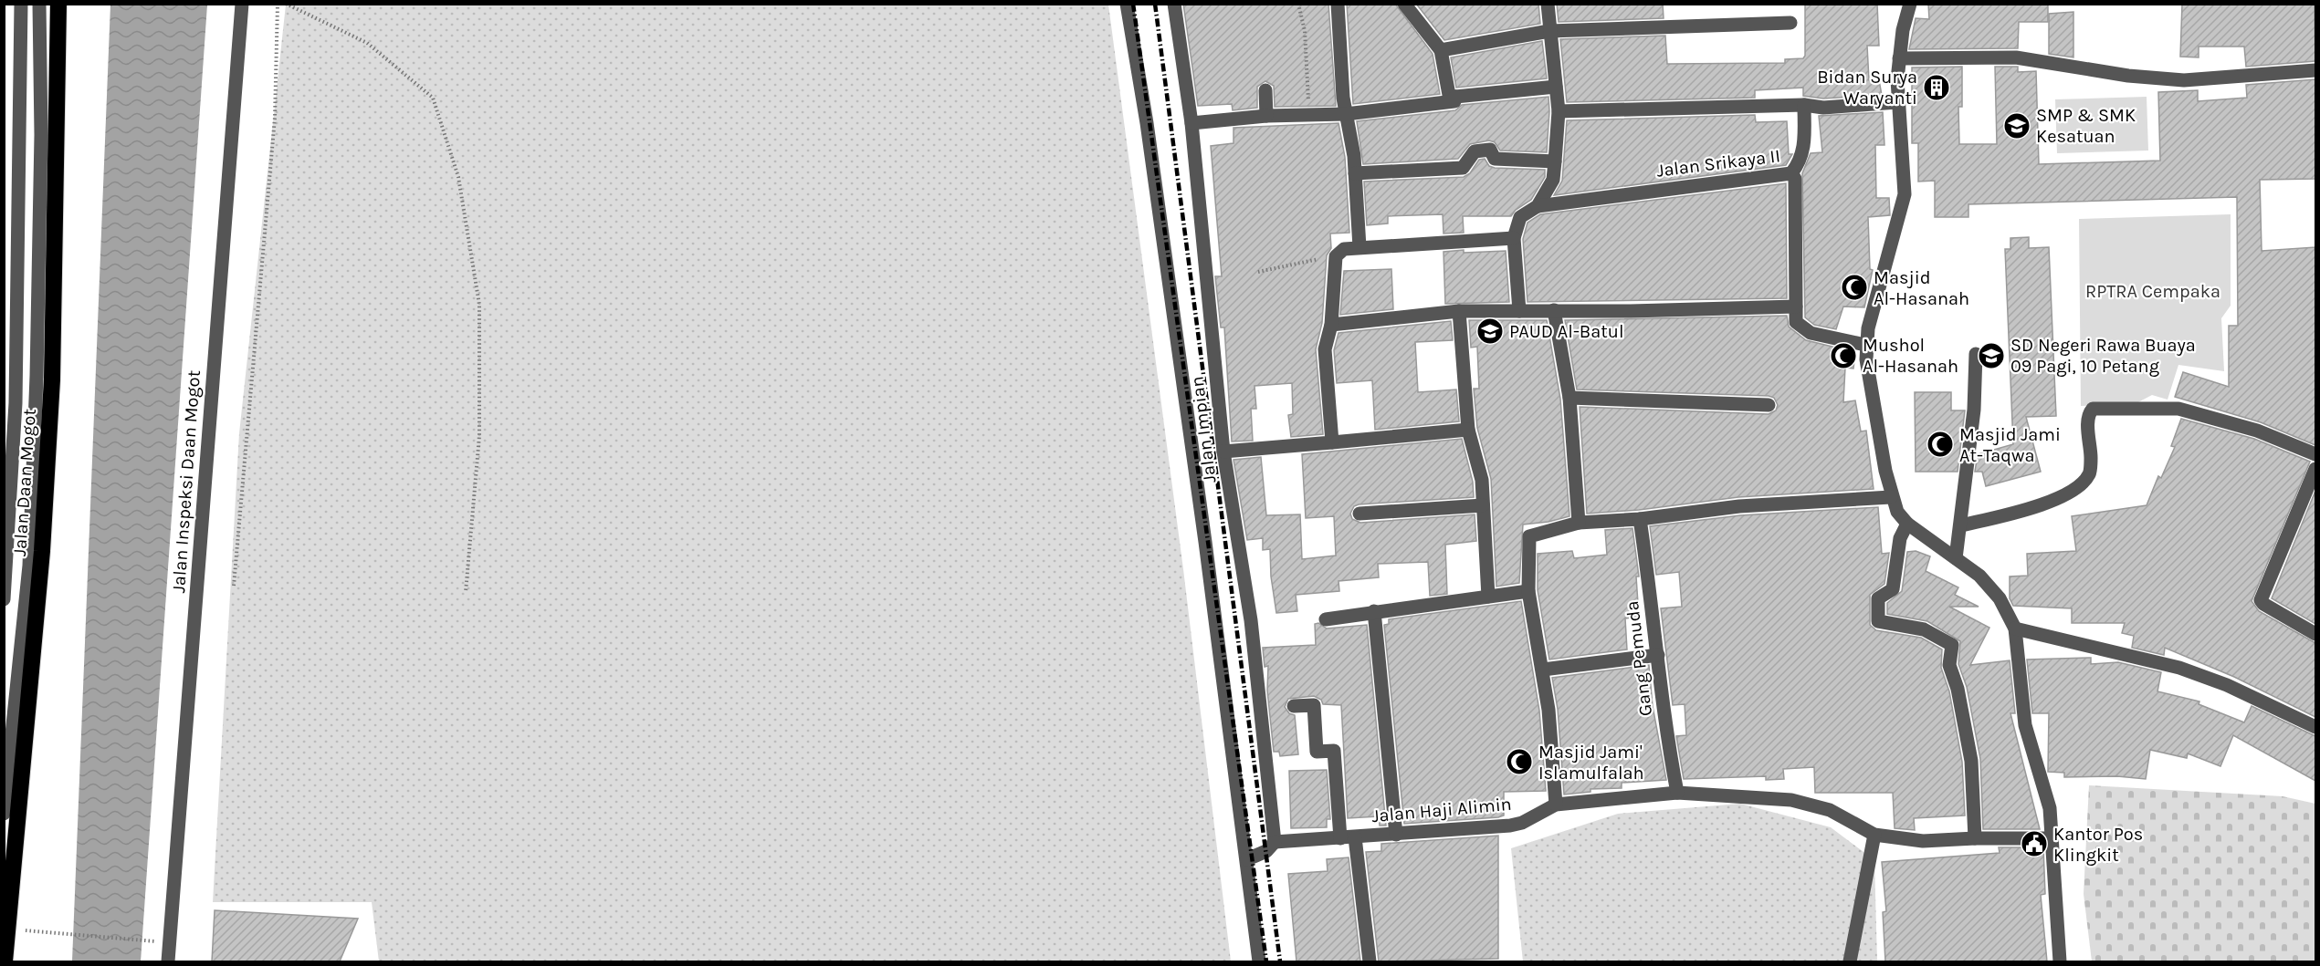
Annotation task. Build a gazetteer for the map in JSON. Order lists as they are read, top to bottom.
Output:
{
  "streets": {
    "highway": ["Jalan Daan Mogot"],
    "street": [
      "Jalan Srikaya II",
      "Jalan Impian",
      "Jalan Inspeksi Daan Mogot",
      "Gang Pemuda",
      "Jalan Haji Alimin"
    ]
  },
  "crossings": [
    ["Jalan Impian", "Jalan Haji Alimin"],
    ["Gang Pemuda", "Jalan Haji Alimin"]
  ],
  "parks": ["RPTRA Cempaka"],
  "places": {
    "building": ["Bidan Surya Waryanti"],
    "school or university": ["SMP & SMK Kesatuan", "PAUD Al-Batul", "SD Negeri Rawa Buaya 09 Pagi, 10 Petang"],
    "mosque": [
      "Masjid Al-Hasanah",
      "Mushol Al-Hasanah",
      "Masjid Jami At-Taqwa",
      "Masjid Jami' Islamulfalah"
    ],
    "public building": ["Kantor Pos Klingkit"]
  }
}
